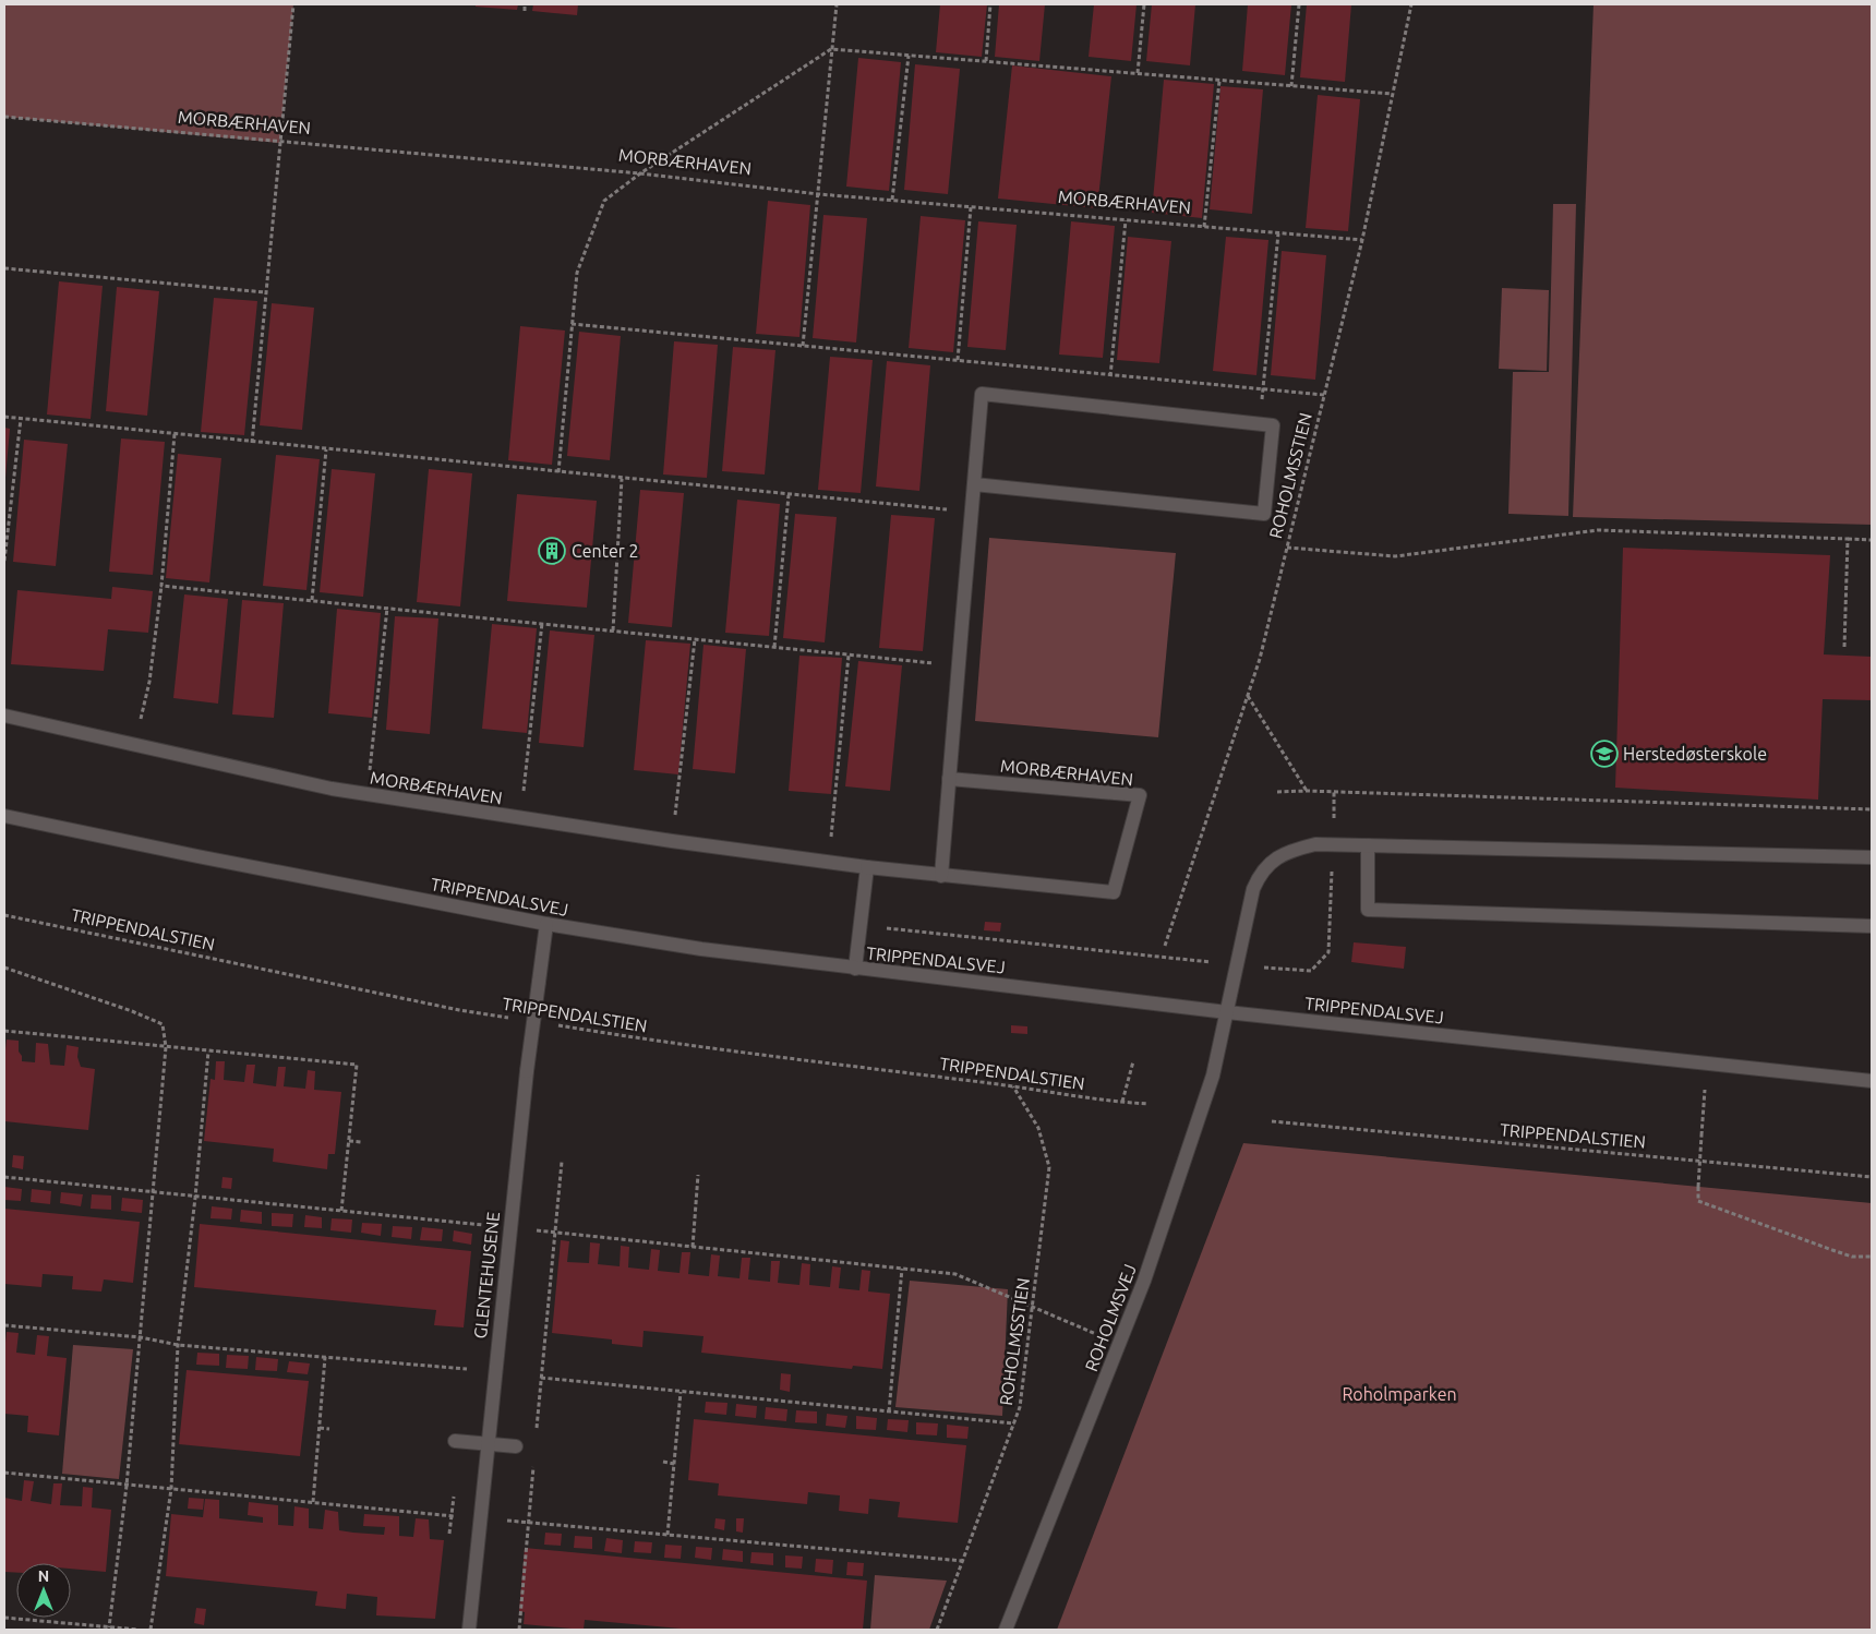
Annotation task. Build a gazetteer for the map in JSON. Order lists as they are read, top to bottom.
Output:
{
  "streets": {
    "street": [
      "MORBÆRHAVEN",
      "TRIPPENDALSVEJ",
      "GLENTEHUSENE",
      "ROHOLMSVEJ"
    ],
    "path": ["ROHOLMSSTIEN", "TRIPPENDALSTIEN"]
  },
  "crossings": [
    ["MORBÆRHAVEN", "ROHOLMSSTIEN"],
    ["ROHOLMSSTIEN", "TRIPPENDALSTIEN"],
    ["TRIPPENDALSVEJ", "GLENTEHUSENE"],
    ["TRIPPENDALSVEJ", "ROHOLMSVEJ"]
  ],
  "parks": ["Roholmparken"],
  "places": {
    "building": ["Center 2"],
    "school or university": ["Herstedøsterskole"]
  },
  "north": "top"
}
